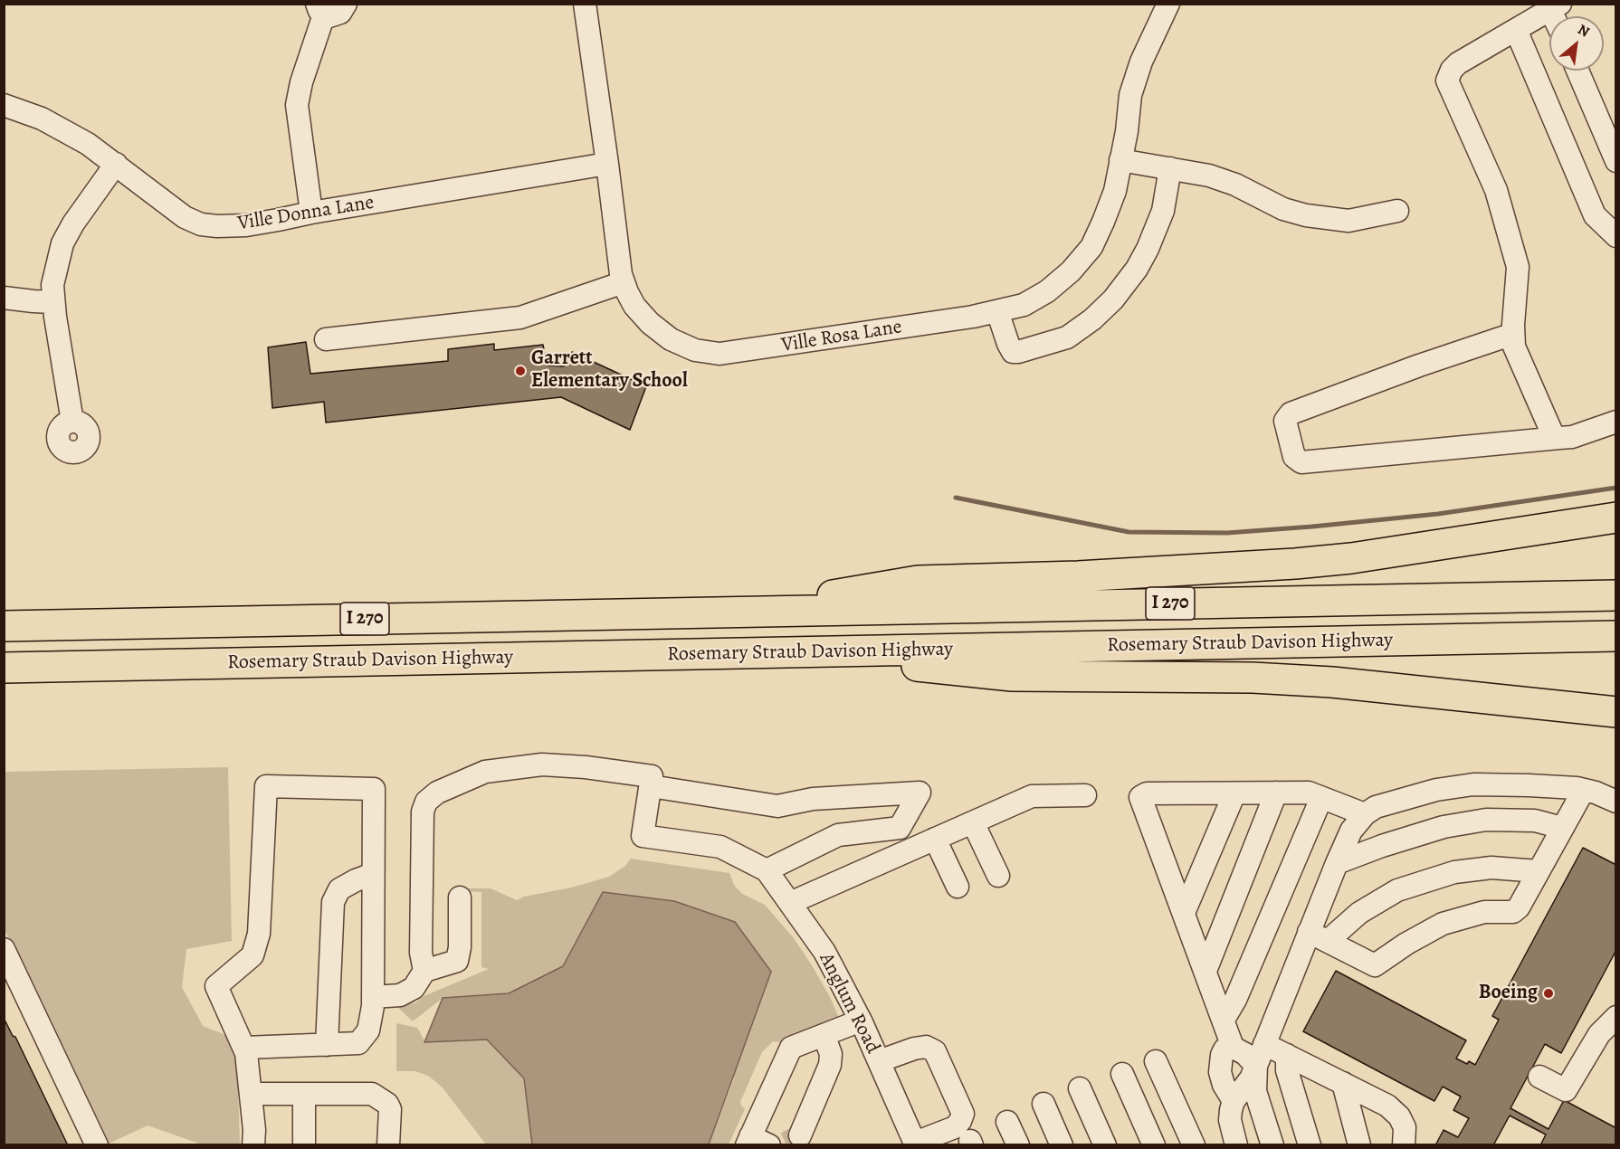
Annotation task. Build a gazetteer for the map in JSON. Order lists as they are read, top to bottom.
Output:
{
  "streets": {
    "highway": ["I 270", "Rosemary Straub Davison Highway"],
    "street": ["Ville Donna Lane", "Ville Rosa Lane", "Anglum Road"]
  },
  "crossings": [
    ["Ville Donna Lane", "Ville Rosa Lane"]
  ],
  "places": ["Garrett Elementary School", "Boeing"],
  "north": "top right"
}
